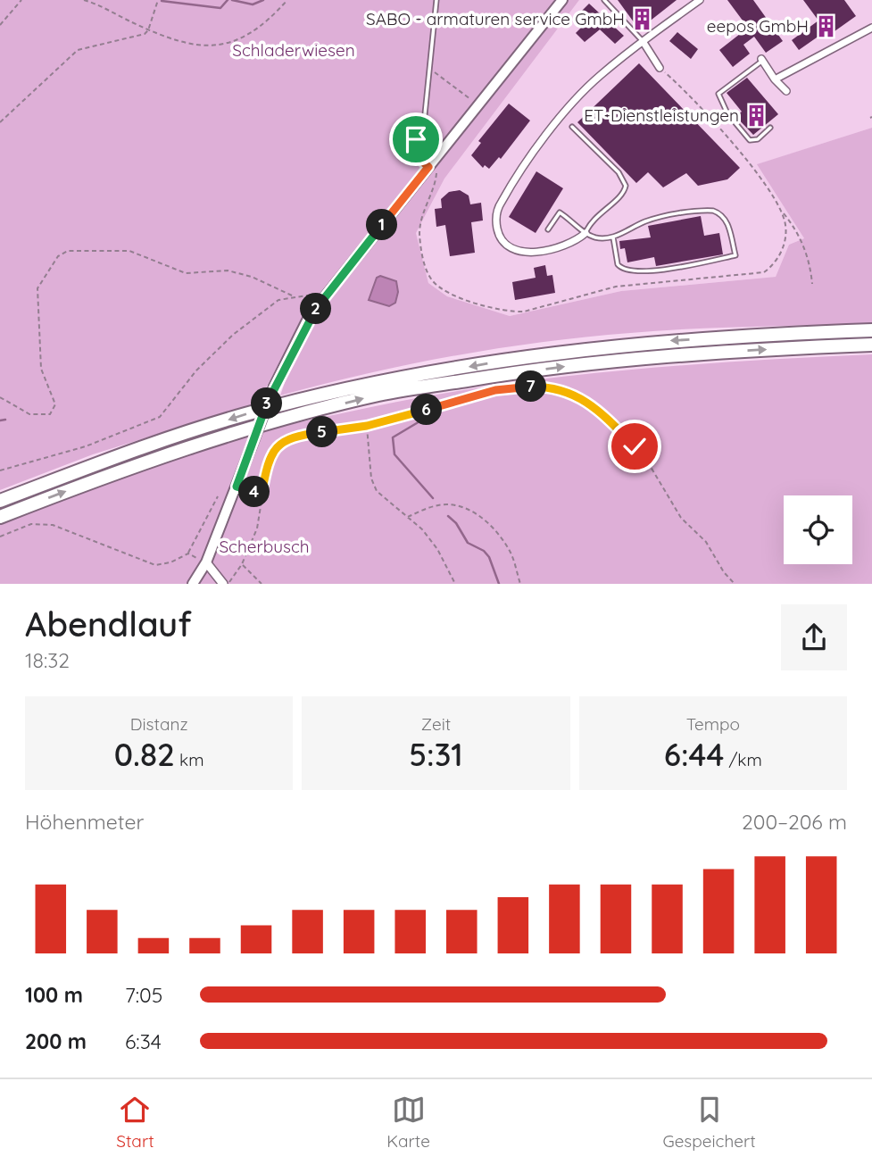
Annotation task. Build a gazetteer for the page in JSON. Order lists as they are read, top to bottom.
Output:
{
  "parks": ["Schladerwiesen", "Scherbusch"],
  "places": {
    "building": ["SABO - armaturen service GmbH", "eepos GmbH", "ET-Dienstleistungen"]
  },
  "page": {
    "pins": [
      "1",
      "2",
      "7",
      "3",
      "6",
      "5",
      "4"
    ],
    "heading": ["Abendlauf", "18:32"],
    "stats": [
      ["Distanz", "0.82 km"],
      ["Zeit", "5:31"],
      ["Tempo", "6:44 /km"]
    ],
    "chart": ["Höhenmeter", "200–206 m"],
    "list": [
      {
        "name": "100 m",
        "note": "7:05"
      },
      {
        "name": "200 m",
        "note": "6:34"
      }
    ],
    "tabs": ["Start", "Karte", "Gespeichert"]
  }
}
